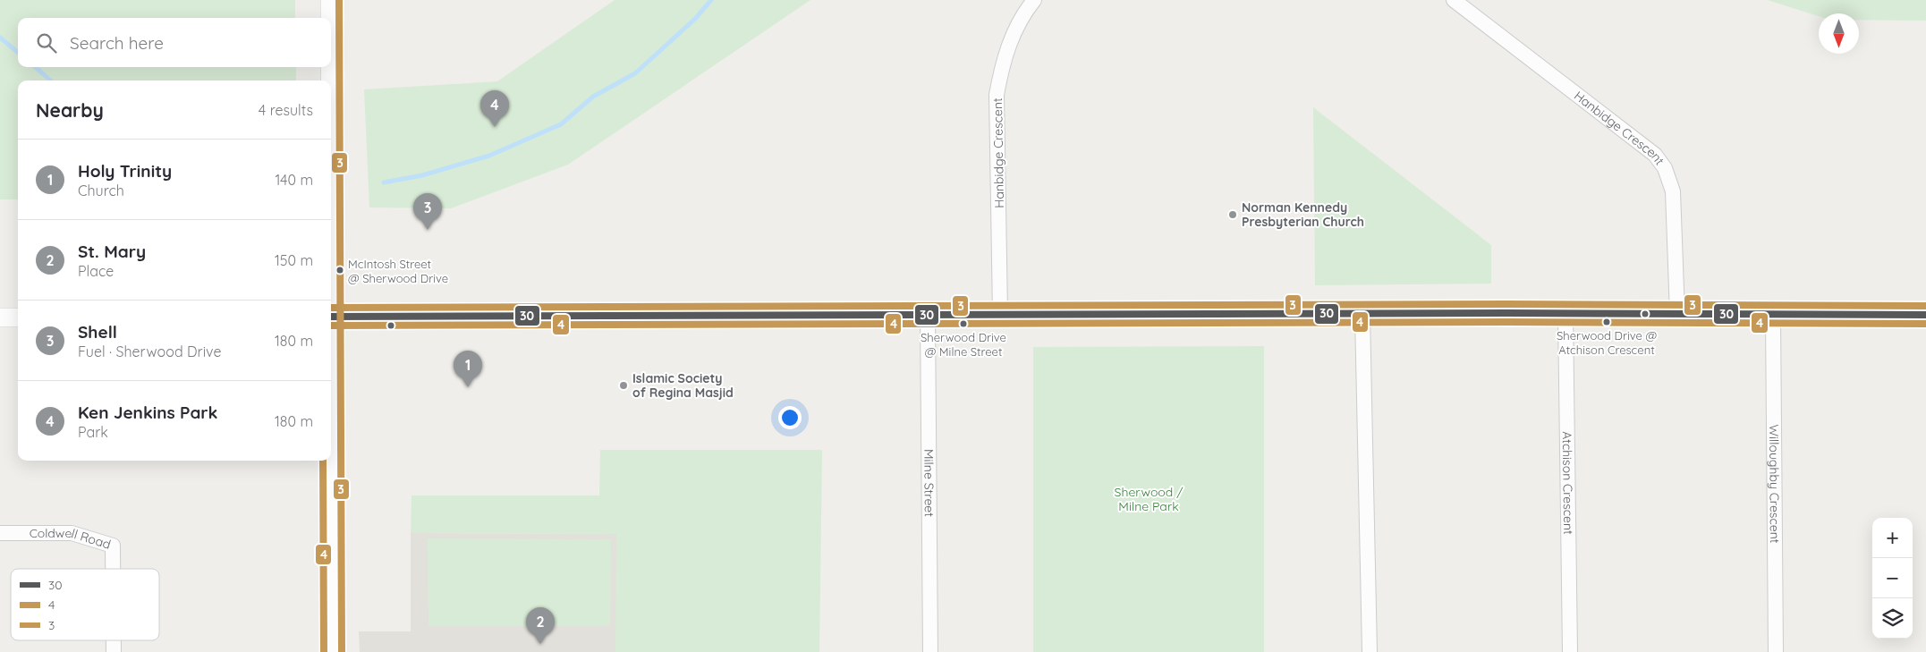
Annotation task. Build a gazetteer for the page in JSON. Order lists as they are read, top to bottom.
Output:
{
  "streets": {
    "street": [
      "Hanbidge Crescent",
      "Milne Street",
      "Atchison Crescent",
      "Willoughby Crescent",
      "Coldwell Road"
    ]
  },
  "parks": ["Sherwood / Milne Park"],
  "places": [
    "Norman Kennedy Presbyterian Church",
    "McIntosh Street @ Sherwood Drive",
    "Sherwood Drive @ Atchison Crescent",
    "Sherwood Drive @ Milne Street",
    "Islamic Society of Regina Masjid"
  ],
  "lines": ["transit line 3", "transit line 30", "transit line 4"],
  "legend": ["30", "4", "3"],
  "north": "bottom",
  "page": {
    "search": "Search here",
    "heading": ["Nearby", "4 results"],
    "pins": [
      "4",
      "3",
      "1",
      "2"
    ],
    "list": [
      {
        "mark": "1",
        "name": "Holy Trinity",
        "note": "Church",
        "value": "140 m"
      },
      {
        "mark": "2",
        "name": "St. Mary",
        "note": "Place",
        "value": "150 m"
      },
      {
        "mark": "3",
        "name": "Shell",
        "note": "Fuel · Sherwood Drive",
        "value": "180 m"
      },
      {
        "mark": "4",
        "name": "Ken Jenkins Park",
        "note": "Park",
        "value": "180 m"
      }
    ],
    "map_buttons": ["+", "−"]
  }
}
